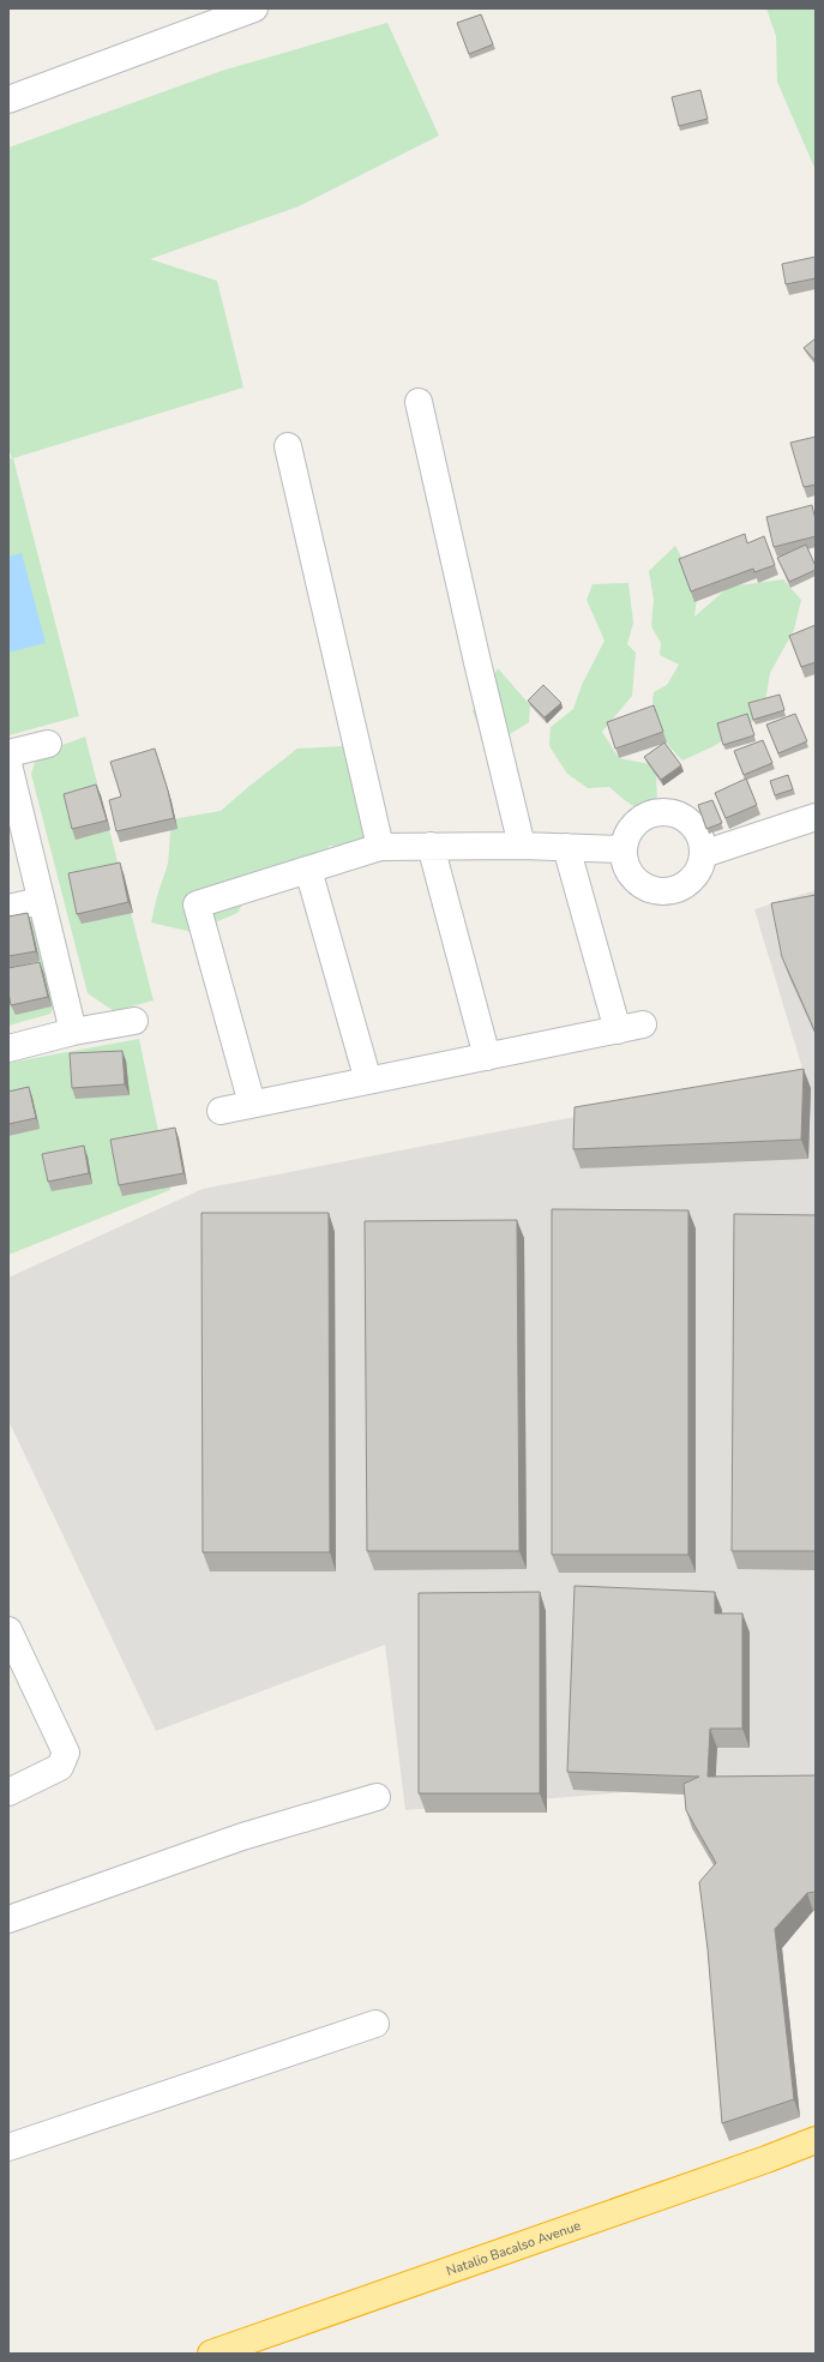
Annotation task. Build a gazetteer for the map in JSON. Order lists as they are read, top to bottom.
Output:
{
  "streets": {
    "highway": ["Natalio Bacalso Avenue"]
  }
}
